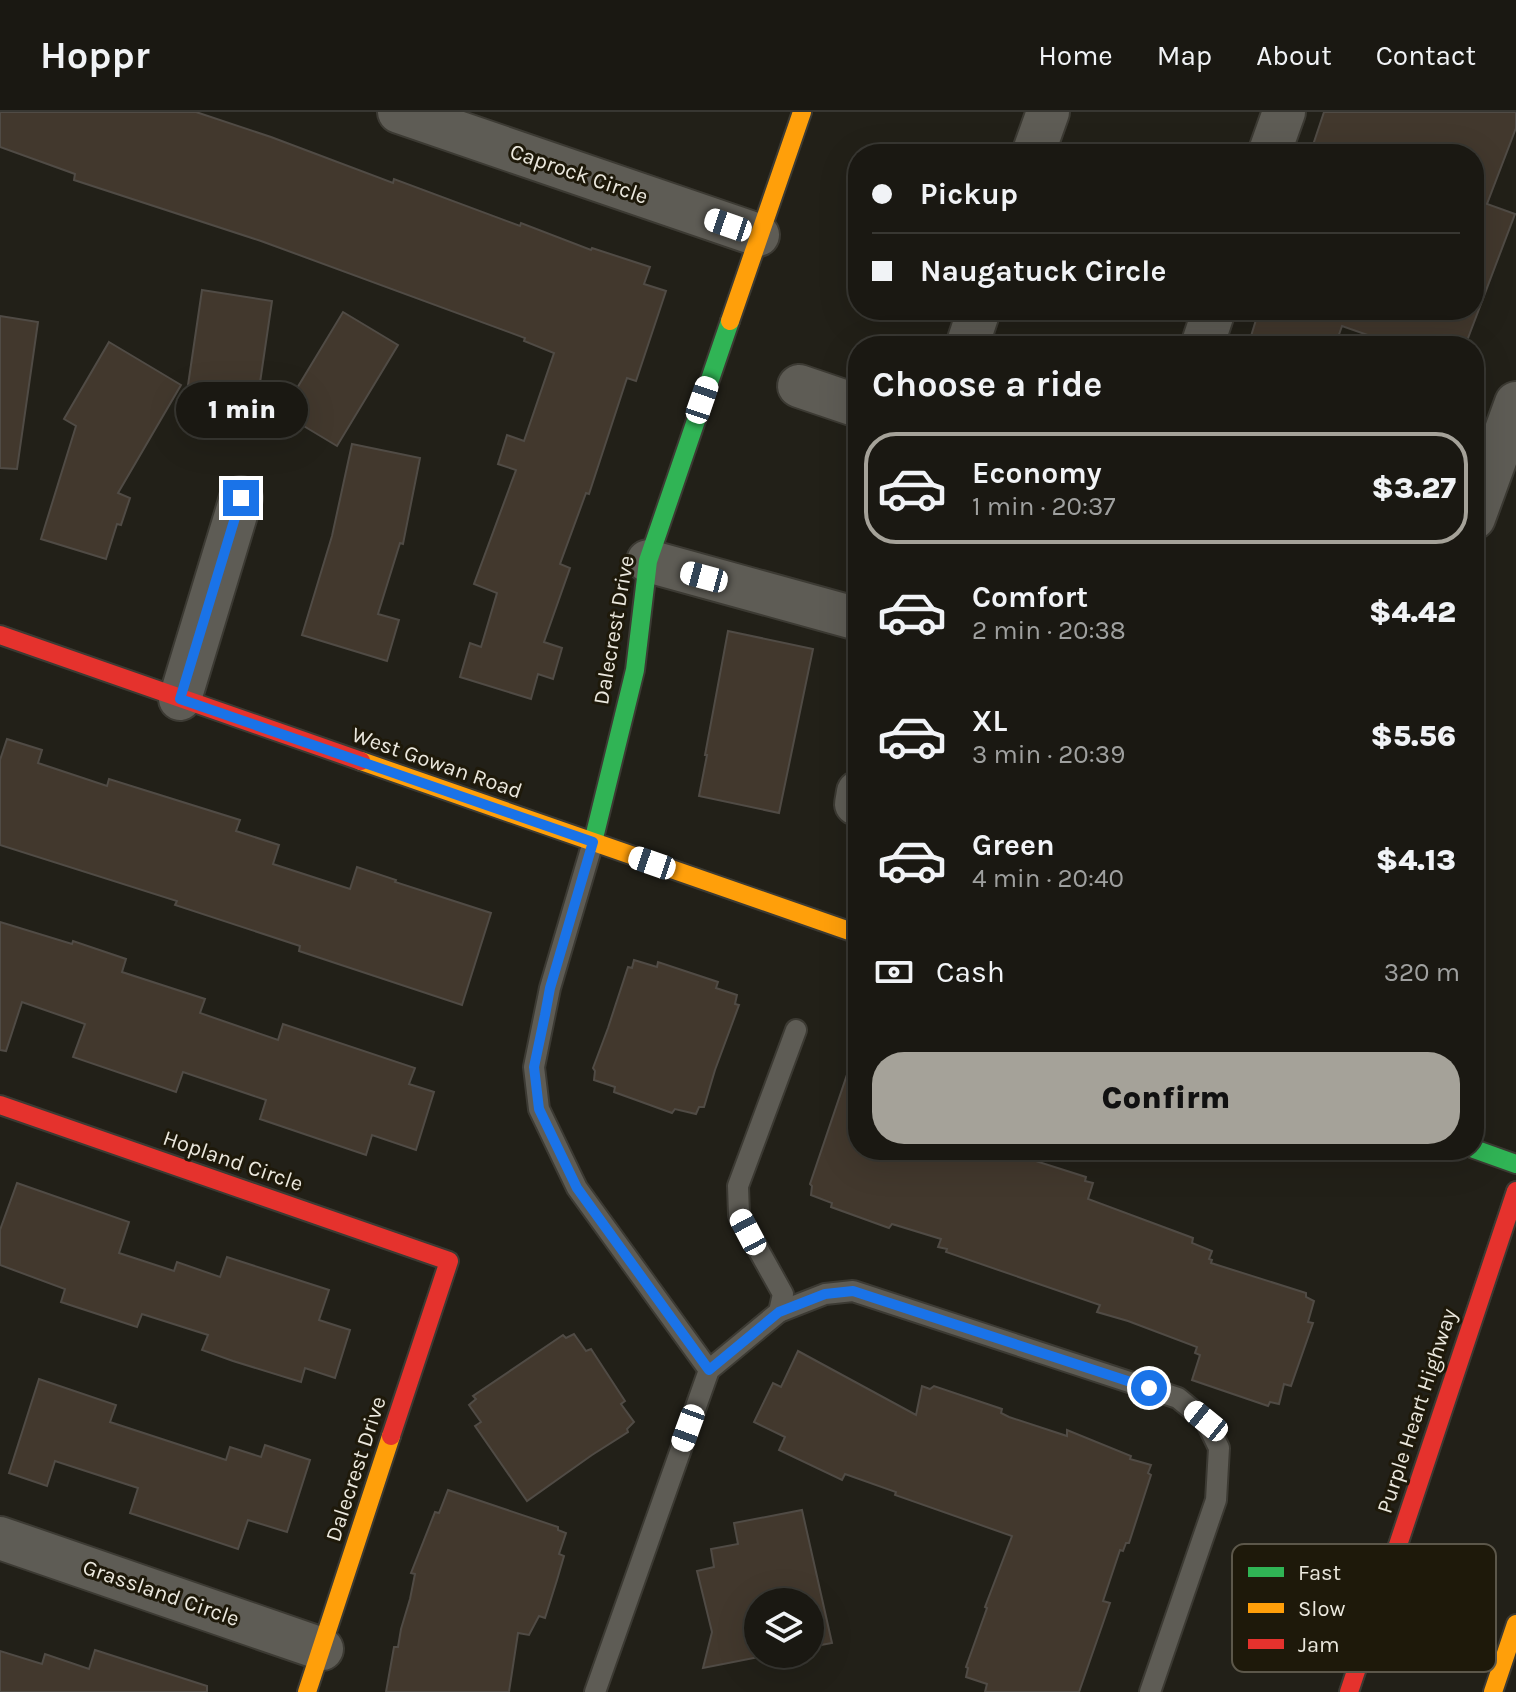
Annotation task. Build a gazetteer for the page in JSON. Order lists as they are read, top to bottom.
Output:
{
  "streets": {
    "main road": [
      "Dalecrest Drive",
      "West Gowan Road",
      "Hopland Circle",
      "Purple Heart Highway"
    ],
    "street": ["Caprock Circle", "Grassland Circle"]
  },
  "crossings": [
    ["Caprock Circle", "Dalecrest Drive"],
    ["Dalecrest Drive", "West Gowan Road"],
    ["Dalecrest Drive", "Hopland Circle"],
    ["Dalecrest Drive", "Grassland Circle"]
  ],
  "legend": ["Fast", "Slow", "Jam"],
  "page": {
    "header": "Hoppr",
    "nav": [
      "Home",
      "Map",
      "About",
      "Contact"
    ],
    "banner": ["Pickup", "Naugatuck Circle"],
    "heading": "Choose a ride",
    "bubble": "1 min",
    "list": [
      {
        "name": "Economy",
        "note": "1 min · 20:37",
        "value": "$3.27"
      },
      {
        "name": "Comfort",
        "note": "2 min · 20:38",
        "value": "$4.42"
      },
      {
        "name": "XL",
        "note": "3 min · 20:39",
        "value": "$5.56"
      },
      {
        "name": "Green",
        "note": "4 min · 20:40",
        "value": "$4.13"
      }
    ],
    "pay": ["Cash", "320 m"],
    "buttons": "Confirm"
  }
}
